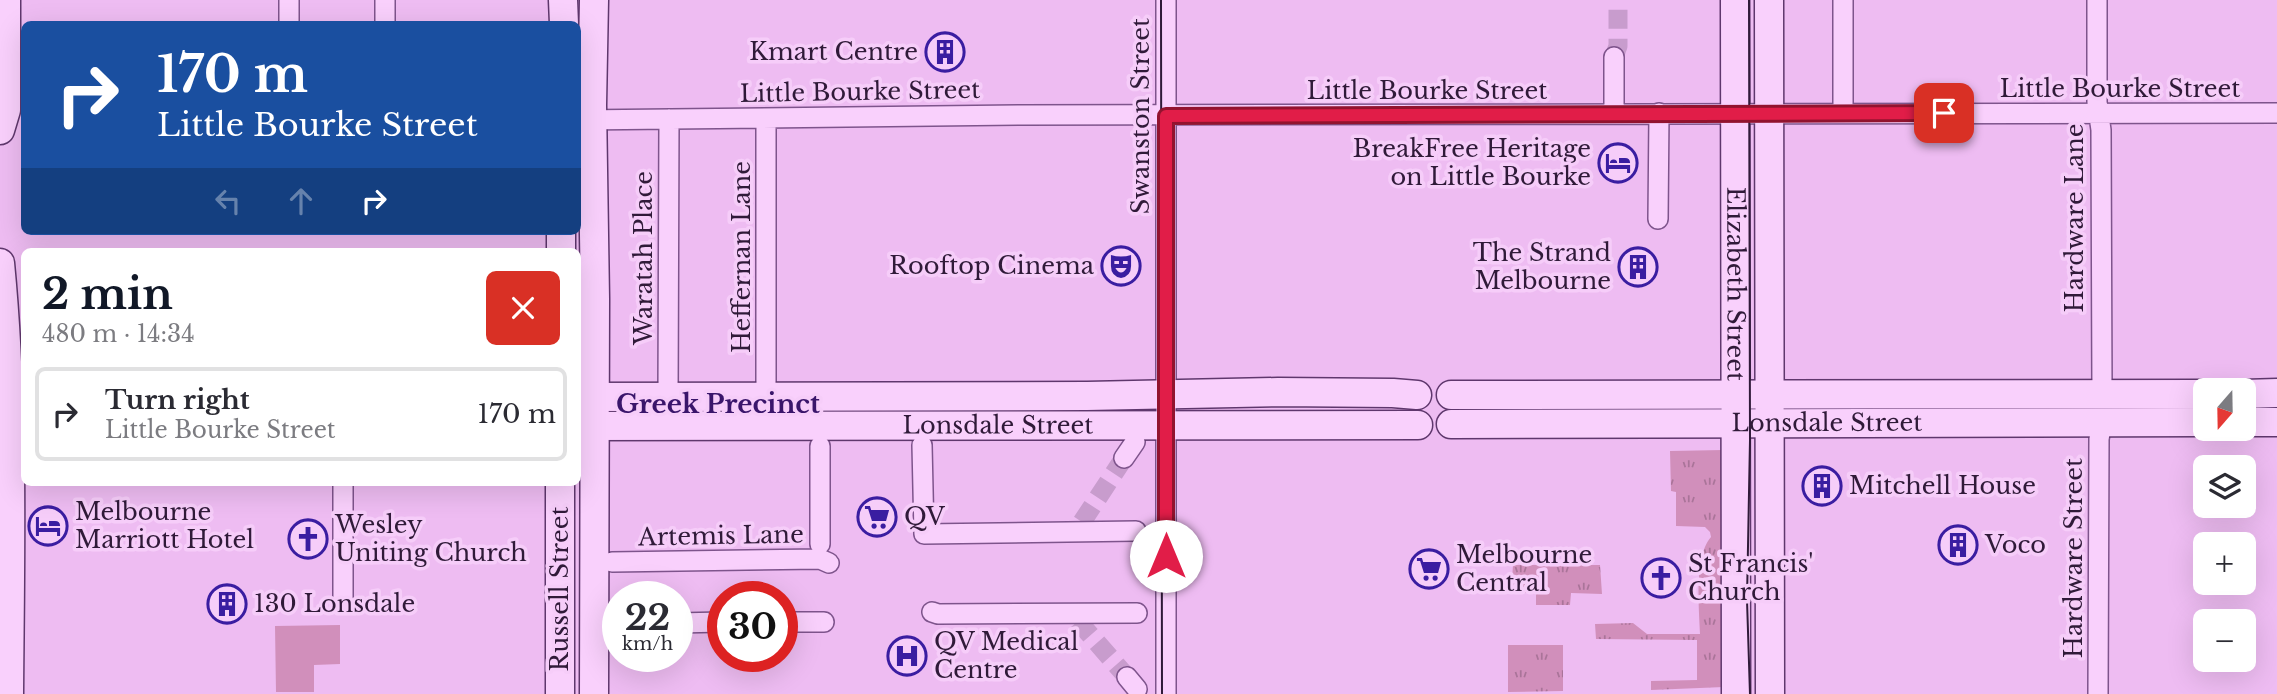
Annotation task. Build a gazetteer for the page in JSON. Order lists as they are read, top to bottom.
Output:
{
  "streets": {
    "main road": ["Elizabeth Street", "Lonsdale Street", "Russell Street"],
    "street": [
      "Little Bourke Street",
      "Swanston Street",
      "Hardware Lane",
      "Heffernan Lane",
      "Waratah Place",
      "Artemis Lane",
      "Hardware Street"
    ]
  },
  "crossings": [
    ["Little Bourke Street", "Swanston Street"],
    ["Little Bourke Street", "Hardware Lane"],
    ["Little Bourke Street", "Heffernan Lane"],
    ["Little Bourke Street", "Waratah Place"],
    ["Little Bourke Street", "Elizabeth Street"],
    ["Little Bourke Street", "Russell Street"],
    ["Swanston Street", "Lonsdale Street"],
    ["Hardware Lane", "Lonsdale Street"],
    ["Heffernan Lane", "Lonsdale Street"],
    ["Waratah Place", "Lonsdale Street"],
    ["Elizabeth Street", "Lonsdale Street"],
    ["Lonsdale Street", "Hardware Street"],
    ["Lonsdale Street", "Russell Street"]
  ],
  "districts": ["Greek Precinct"],
  "places": {
    "building": [
      "Kmart Centre",
      "The Strand Melbourne",
      "Mitchell House",
      "Voco",
      "130 Lonsdale"
    ],
    "hotel": ["BreakFree Heritage on Little Bourke", "Melbourne Marriott Hotel"],
    "theatre": ["Rooftop Cinema"],
    "supermarket": ["QV", "Melbourne Central"],
    "church": ["Wesley Uniting Church", "St Francis' Church"],
    "hospital": ["QV Medical Centre"]
  },
  "north": "bottom",
  "page": {
    "turn": ["170 m", "Little Bourke Street"],
    "heading": ["2 min", "480 m · 14:34"],
    "list": [
      {
        "name": "Turn right",
        "note": "Little Bourke Street",
        "value": "170 m"
      }
    ],
    "map_buttons": ["+", "−"],
    "speed": "22 km/h",
    "limit": "30"
  }
}
